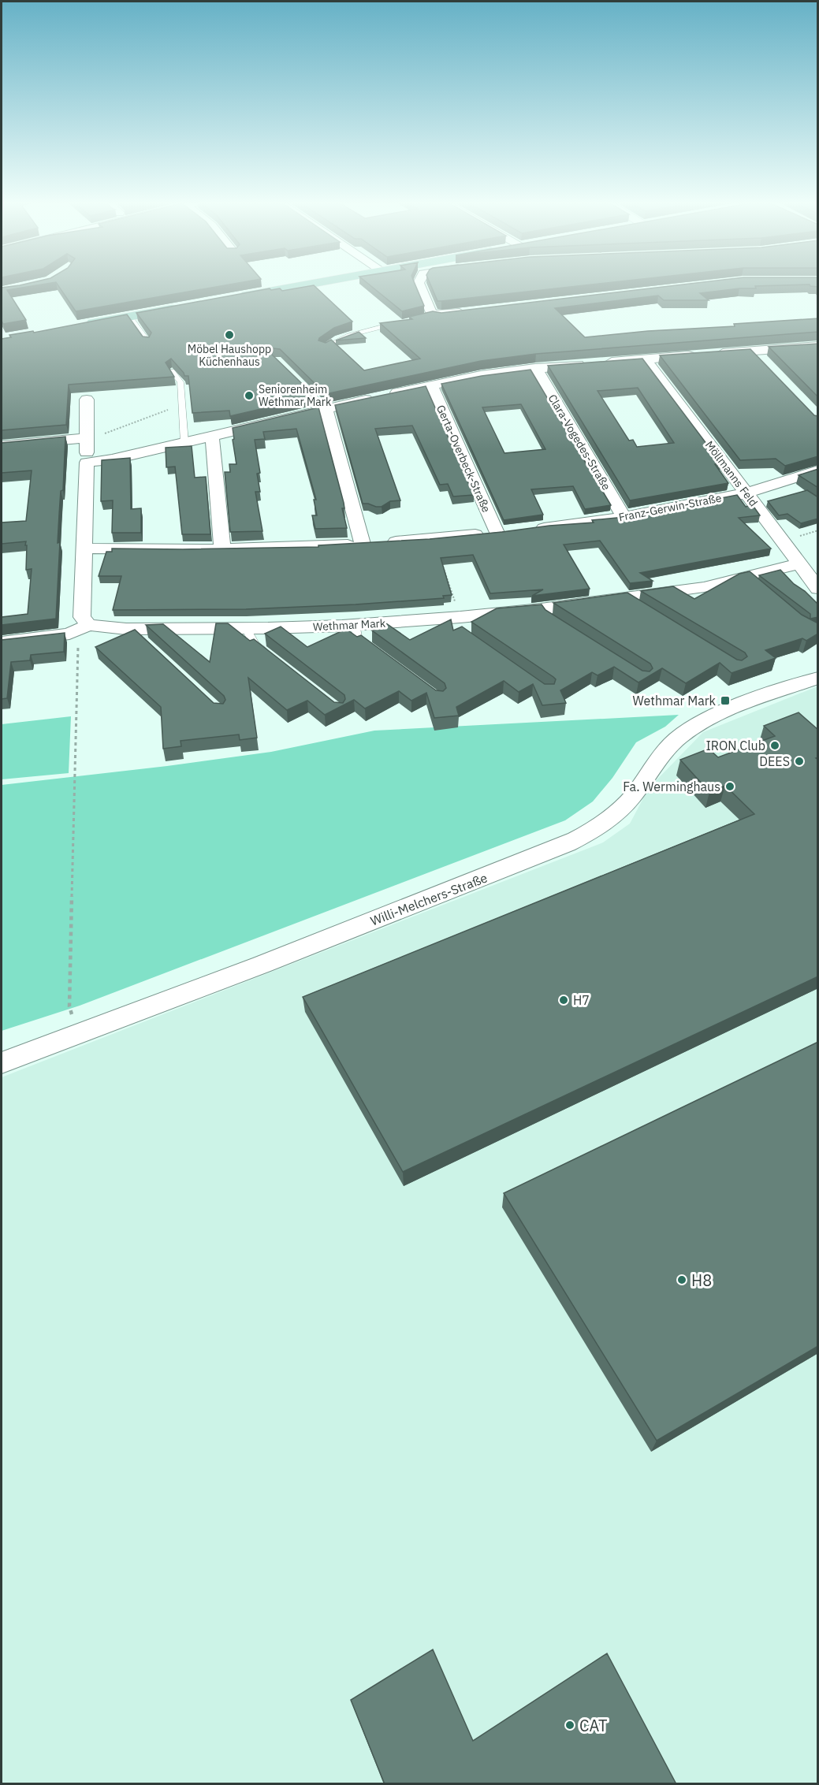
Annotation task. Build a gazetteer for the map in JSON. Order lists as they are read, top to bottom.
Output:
{
  "streets": {
    "street": [
      "Clara-Vogedes-Straße",
      "Gerta-Overbeck-Straße",
      "Möllmanns Feld",
      "Franz-Gerwin-Straße",
      "Wethmar Mark",
      "Willi-Melchers-Straße"
    ]
  },
  "crossings": [
    ["Clara-Vogedes-Straße", "Franz-Gerwin-Straße"],
    ["Möllmanns Feld", "Franz-Gerwin-Straße"],
    ["Möllmanns Feld", "Wethmar Mark"]
  ],
  "places": {
    "other": [
      "Möbel Haushopp Küchenhaus",
      "Seniorenheim Wethmar Mark",
      "IRON Club",
      "DEES",
      "Fa. Werminghaus",
      "H7",
      "H8",
      "CAT"
    ],
    "transit": ["Wethmar Mark"]
  }
}
